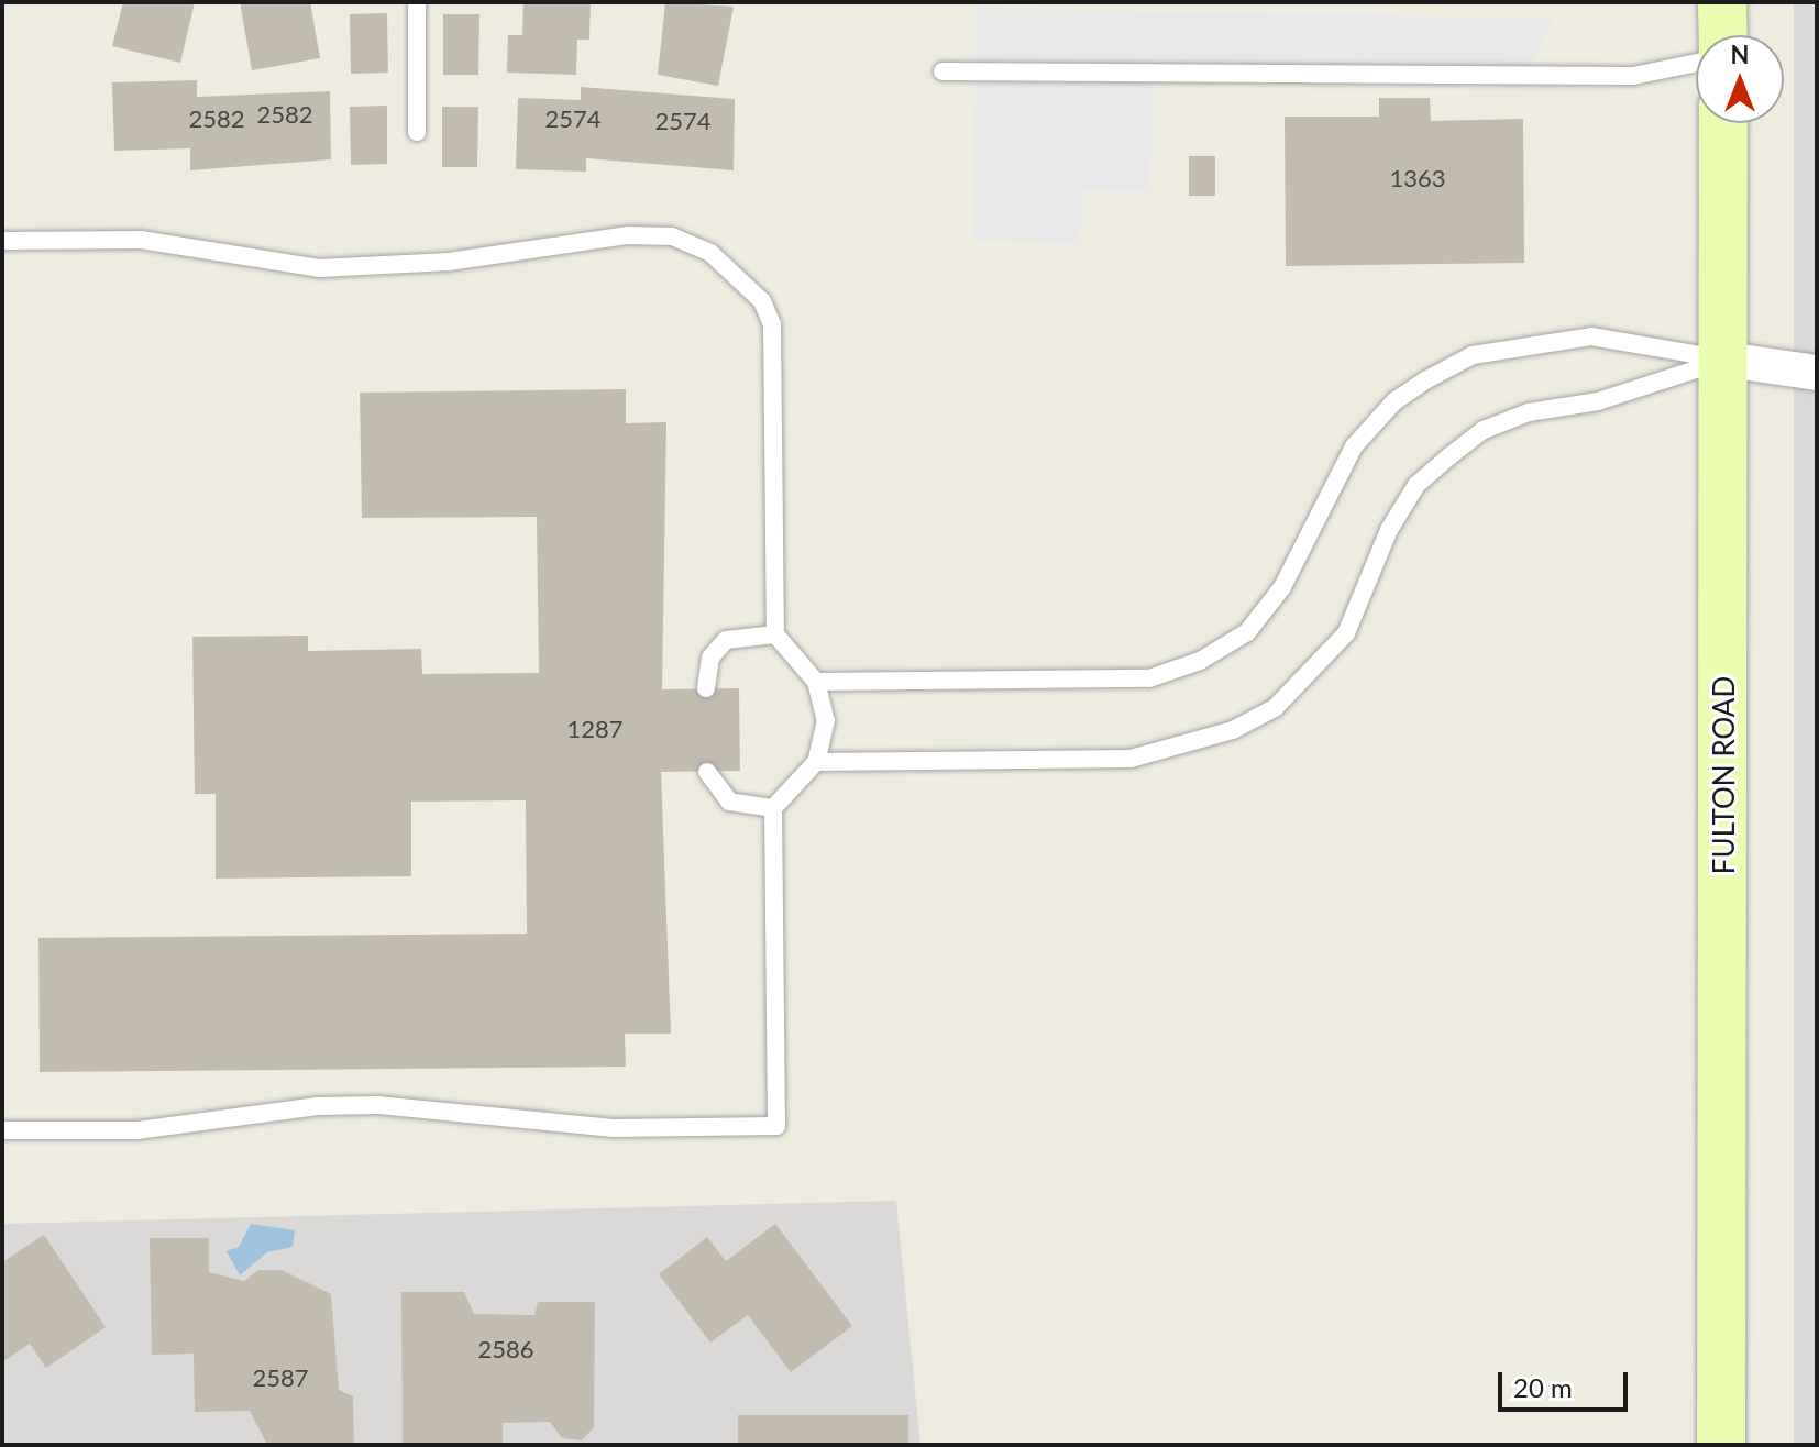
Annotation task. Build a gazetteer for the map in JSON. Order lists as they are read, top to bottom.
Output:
{
  "streets": {
    "main road": ["FULTON ROAD"]
  },
  "house_numbers": [
    "2582",
    "2582",
    "2574",
    "2574",
    "1363",
    "1287",
    "2586",
    "2587"
  ],
  "scale_bar": "20 m",
  "north": "top"
}
